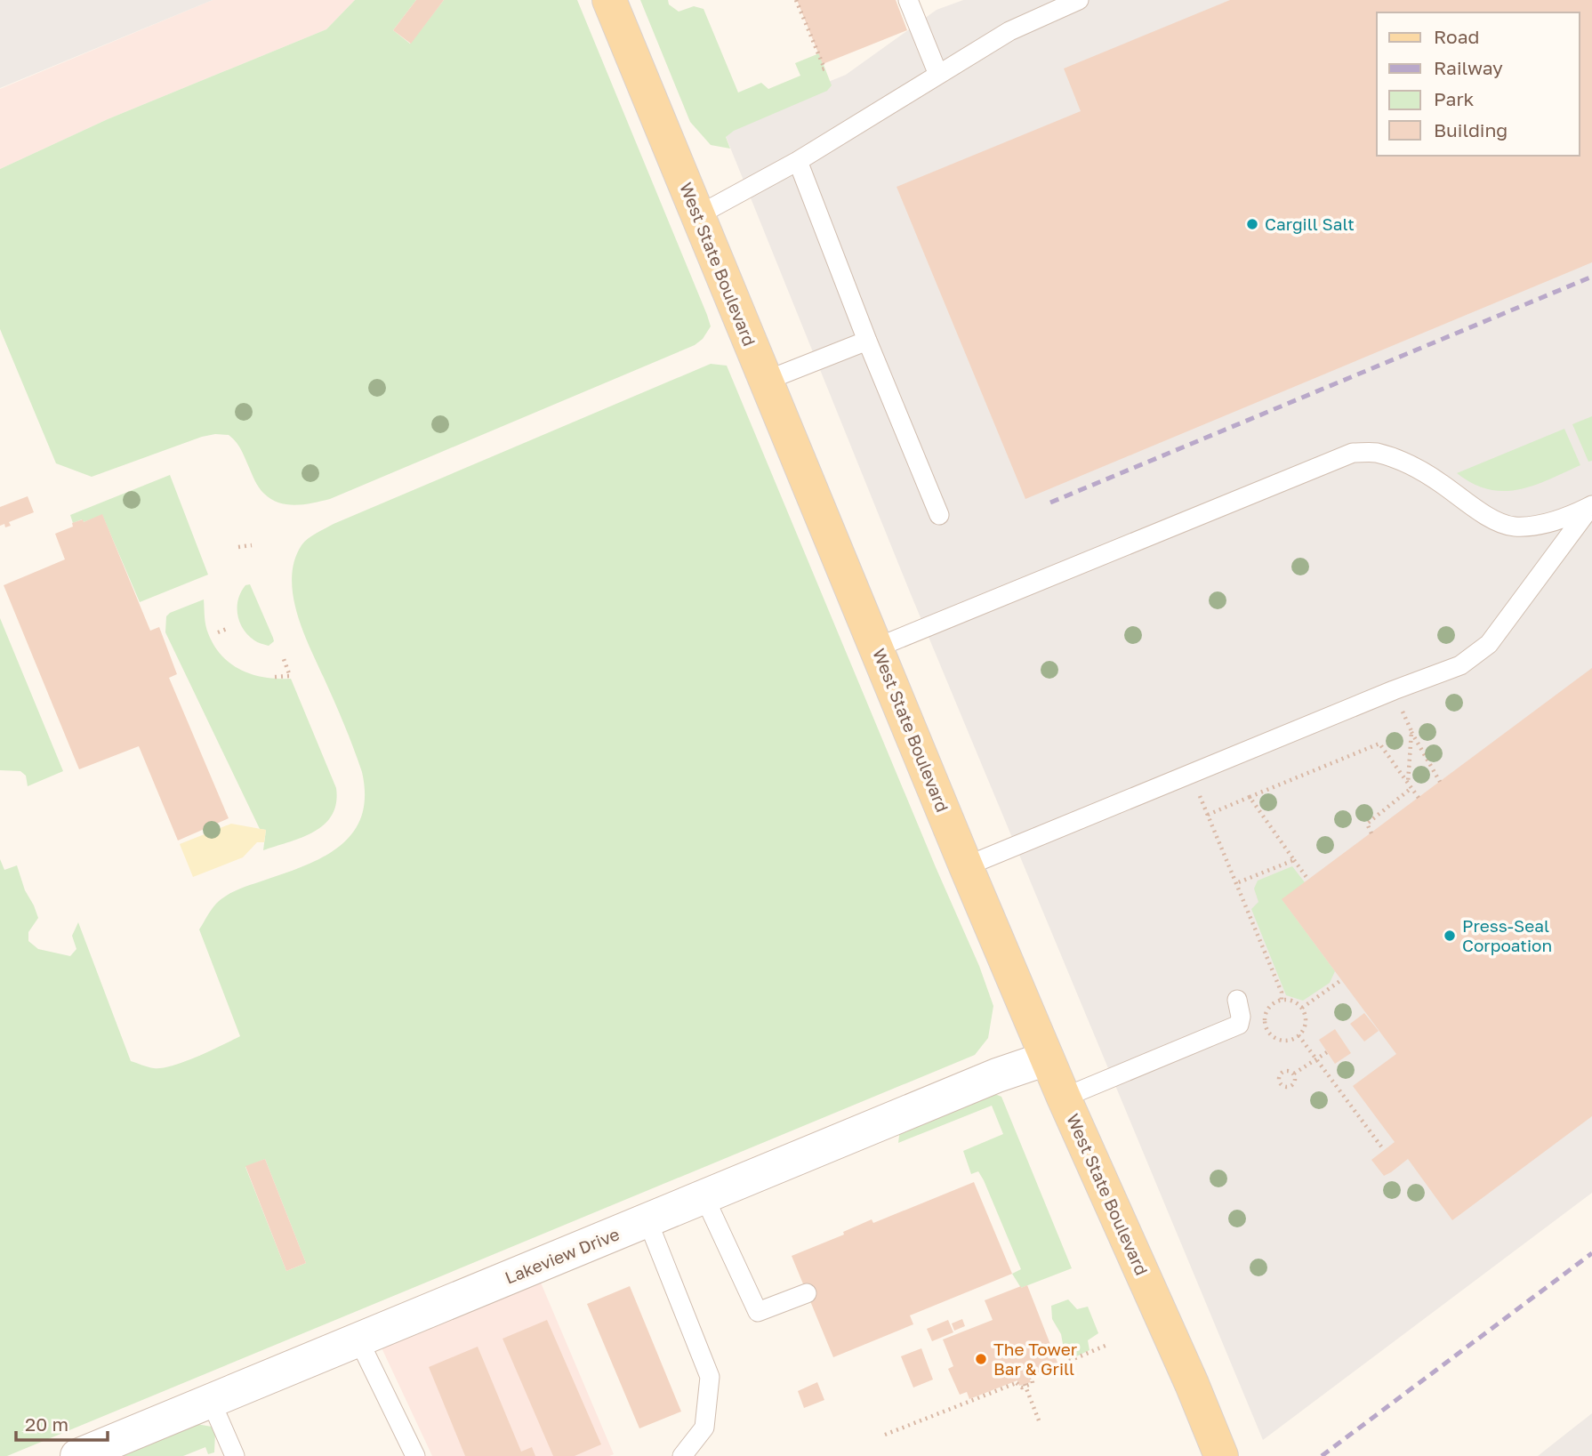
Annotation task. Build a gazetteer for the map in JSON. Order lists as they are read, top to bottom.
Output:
{
  "streets": {
    "main road": ["West State Boulevard"],
    "street": ["Lakeview Drive"]
  },
  "crossings": [
    ["West State Boulevard", "Lakeview Drive"]
  ],
  "places": ["Cargill Salt", "Press-Seal Corpoation", "The Tower Bar & Grill"],
  "legend": [
    "Road",
    "Railway",
    "Park",
    "Building"
  ],
  "scale_bar": "20 m"
}
